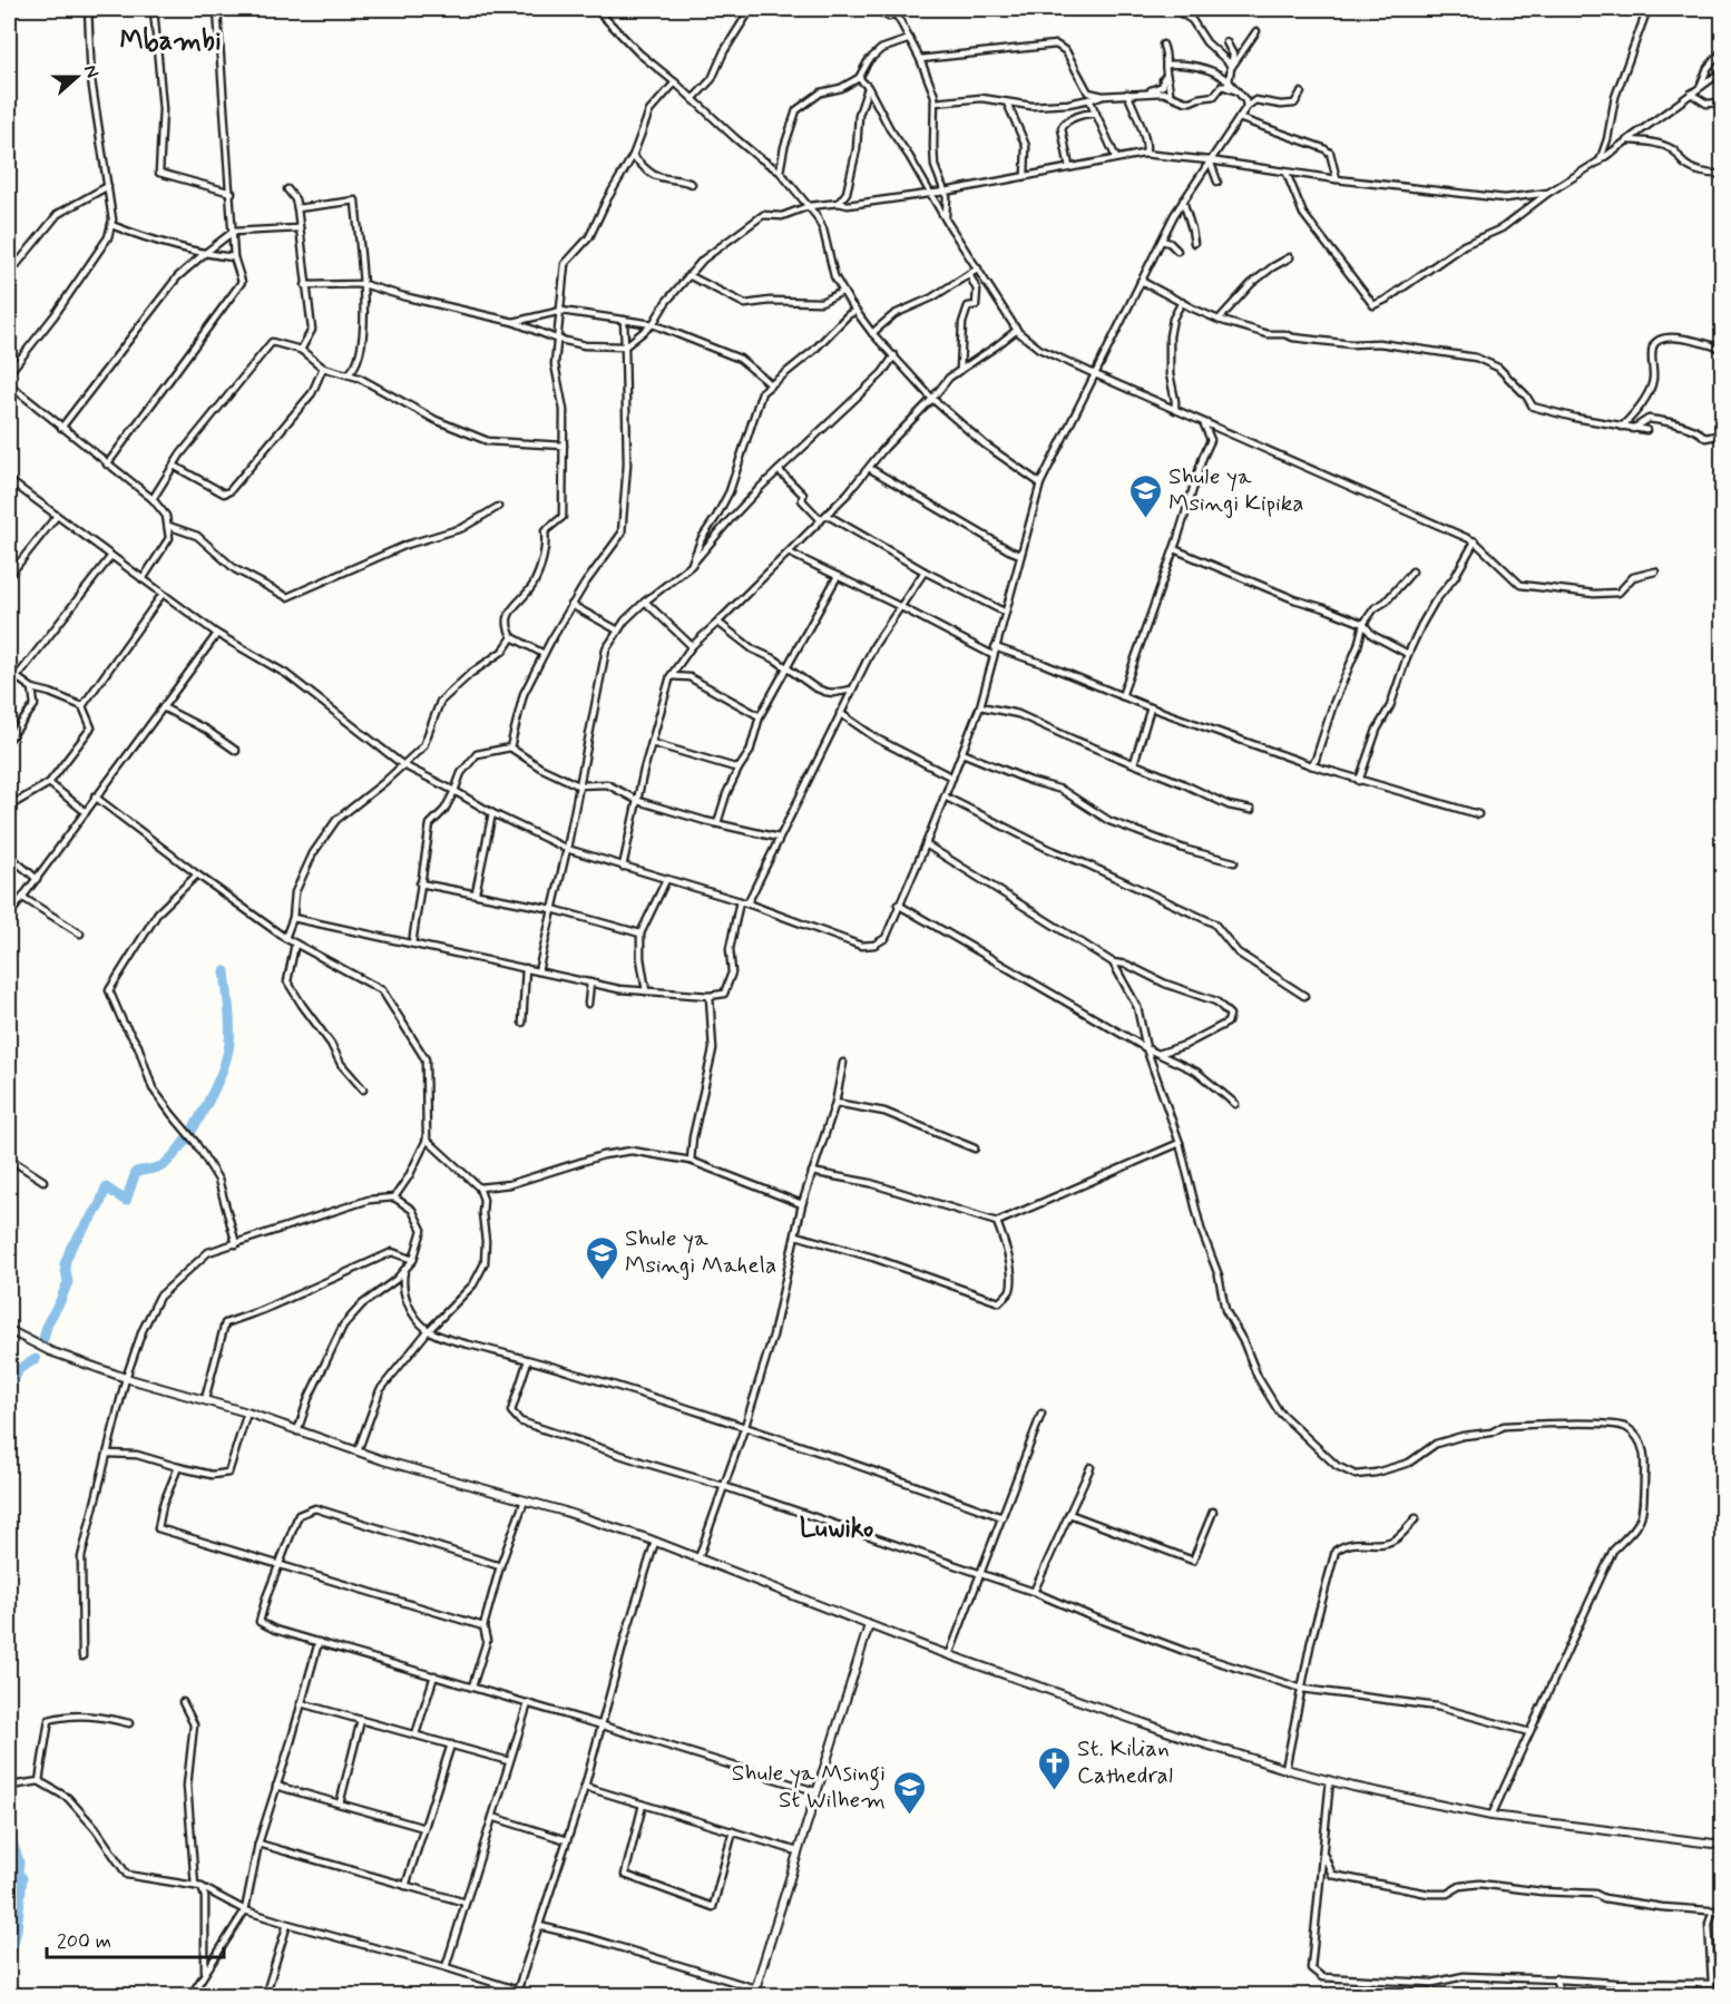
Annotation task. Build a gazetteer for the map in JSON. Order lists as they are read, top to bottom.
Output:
{
  "districts": ["Mbambi", "Luwiko"],
  "places": {
    "school or university": ["Shule ya Msingi Kipika", "Shule ya Msingi Mahela", "Shule ya Msingi St Wilhem"],
    "church": ["St. Kilian Cathedral"]
  },
  "scale_bar": "200 m",
  "north": "right"
}
